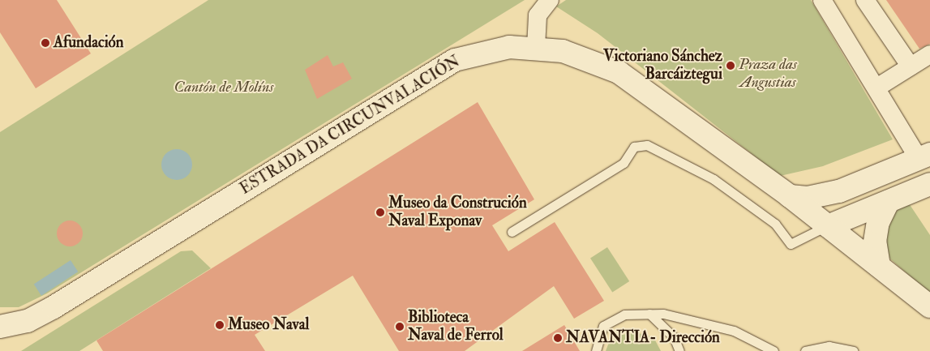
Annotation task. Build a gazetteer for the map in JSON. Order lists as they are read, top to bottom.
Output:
{
  "streets": {
    "main road": ["ESTRADA DA CIRCUNVALACIÓN"]
  },
  "parks": ["Praza das Angustias", "Cantón de Molíns"],
  "places": [
    "Afundación",
    "Victoriano Sánchez Barcáiztegui",
    "Museo da Construción Naval Exponav",
    "Museo Naval",
    "Biblioteca Naval de Ferrol",
    "NAVANTIA- Dirección"
  ]
}
